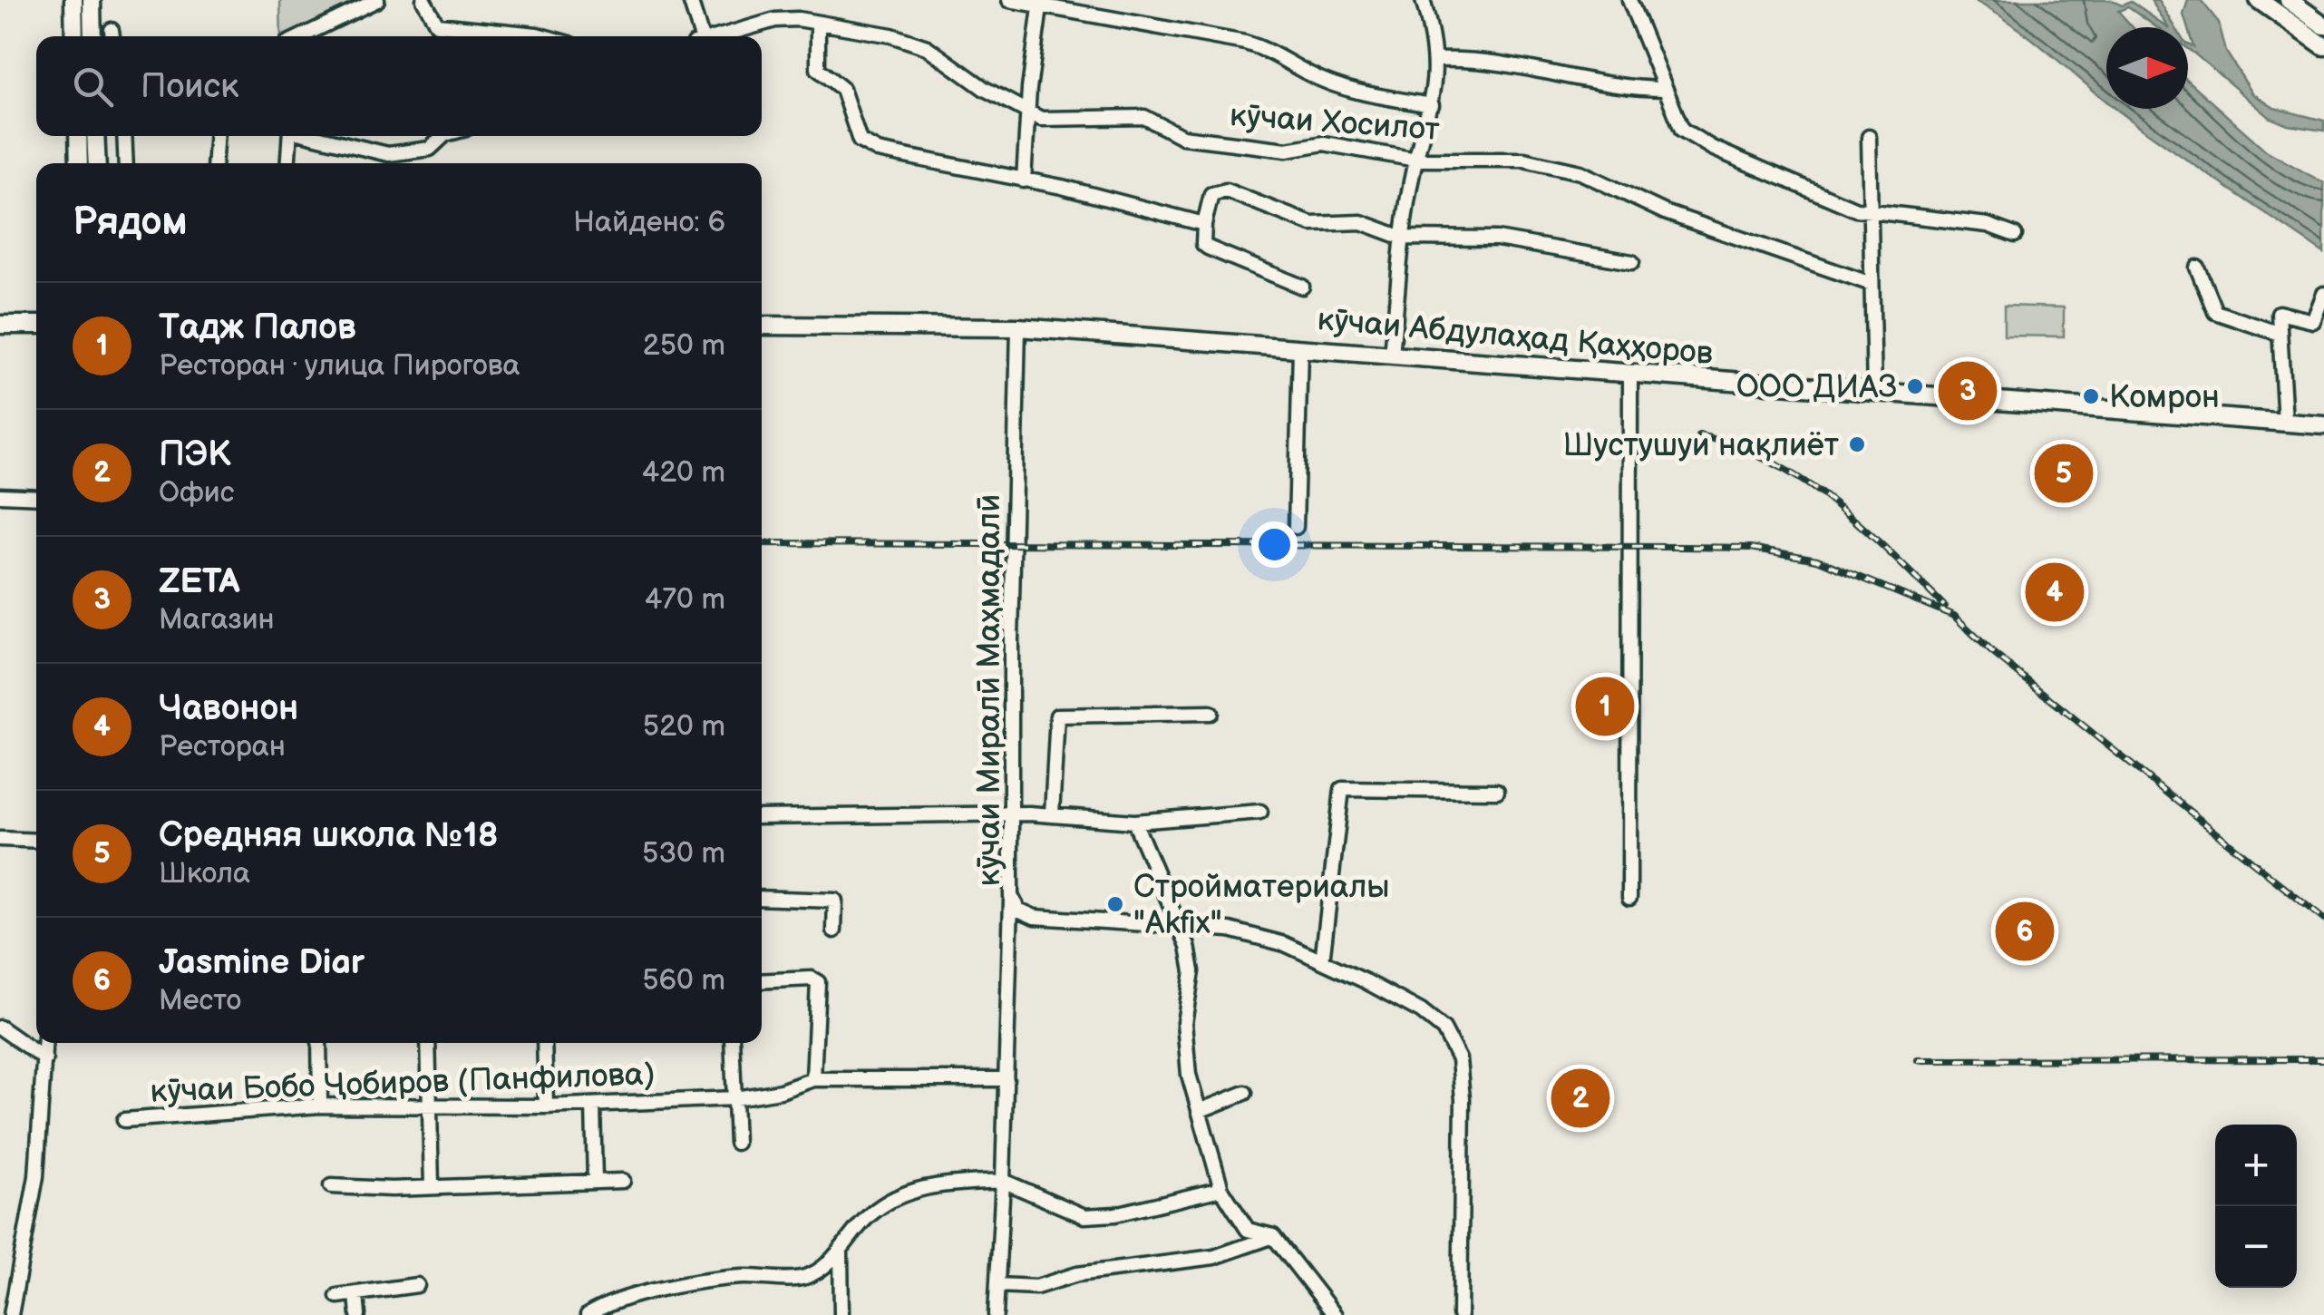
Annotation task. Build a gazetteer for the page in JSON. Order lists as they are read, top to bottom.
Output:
{
  "streets": {
    "main road": ["кӯчаи Абдулаҳад Қаҳҳоров"],
    "street": ["кӯчаи Хосилот", "кӯчаи Миралӣ Маҳмадалӣ", "кӯчаи Бобо Ҷобиров (Панфилова)"]
  },
  "crossings": [
    ["кӯчаи Абдулаҳад Қаҳҳоров", "кӯчаи Миралӣ Маҳмадалӣ"]
  ],
  "places": [
    "ООО ДИАЗ",
    "Комрон",
    "Шустушуи нақлиёт",
    "Стройматериалы \"Akfix\""
  ],
  "north": "right",
  "page": {
    "search": "Поиск",
    "heading": ["Рядом", "Найдено: 6"],
    "list": [
      {
        "mark": "1",
        "name": "Тадж Палов",
        "note": "Ресторан · улица Пирогова",
        "value": "250 m"
      },
      {
        "mark": "2",
        "name": "ПЭК",
        "note": "Офис",
        "value": "420 m"
      },
      {
        "mark": "3",
        "name": "ZETA",
        "note": "Магазин",
        "value": "470 m"
      },
      {
        "mark": "4",
        "name": "Чавонон",
        "note": "Ресторан",
        "value": "520 m"
      },
      {
        "mark": "5",
        "name": "Средняя школа №18",
        "note": "Школа",
        "value": "530 m"
      },
      {
        "mark": "6",
        "name": "Jasmine Diar",
        "note": "Место",
        "value": "560 m"
      }
    ],
    "pins": [
      "3",
      "5",
      "4",
      "1",
      "6",
      "2"
    ],
    "map_buttons": ["+", "−"]
  }
}
